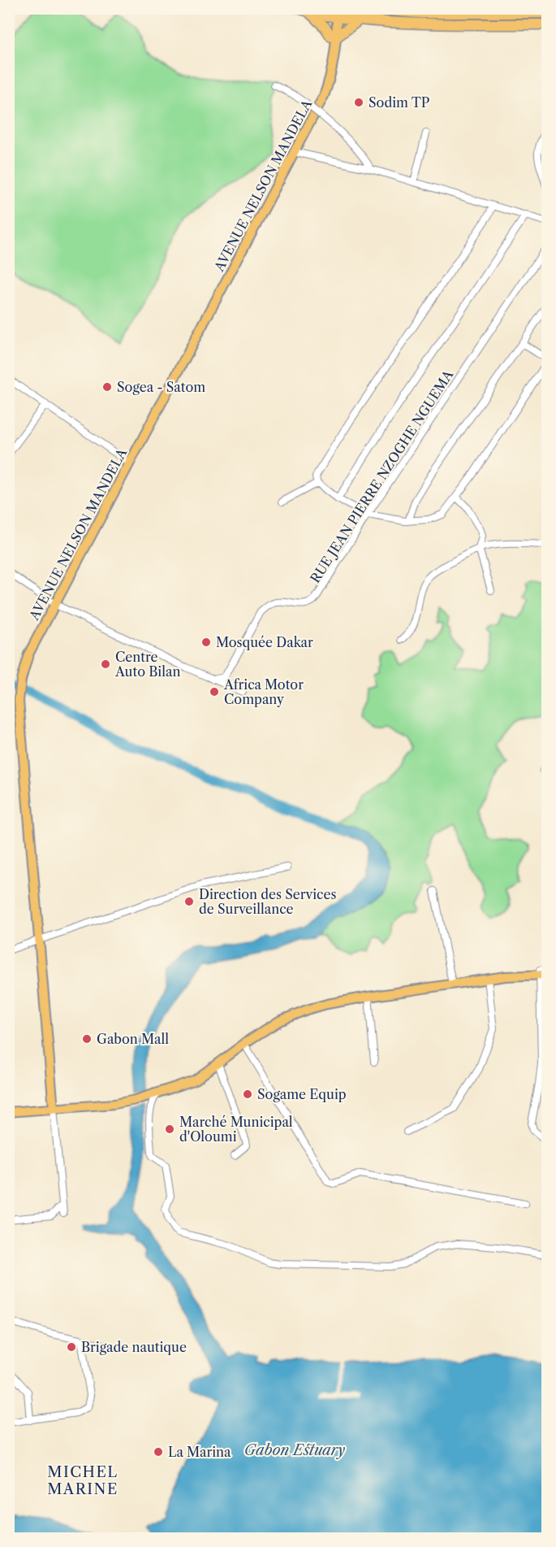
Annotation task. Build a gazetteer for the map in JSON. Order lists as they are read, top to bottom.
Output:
{
  "streets": {
    "main road": ["AVENUE NELSON MANDELA"],
    "street": ["RUE JEAN PIERRE NZOGHE NGUEMA"]
  },
  "districts": ["MICHEL MARINE"],
  "water": ["Gabon Estuary"],
  "places": [
    "Sodim TP",
    "Sogea - Satom",
    "Mosquée Dakar",
    "Centre Auto Bilan",
    "Africa Motor Company",
    "Direction des Services de Surveillance",
    "Gabon Mall",
    "Sogame Equip",
    "Marché Municipal d'Oloumi",
    "Brigade nautique",
    "La Marina"
  ]
}
